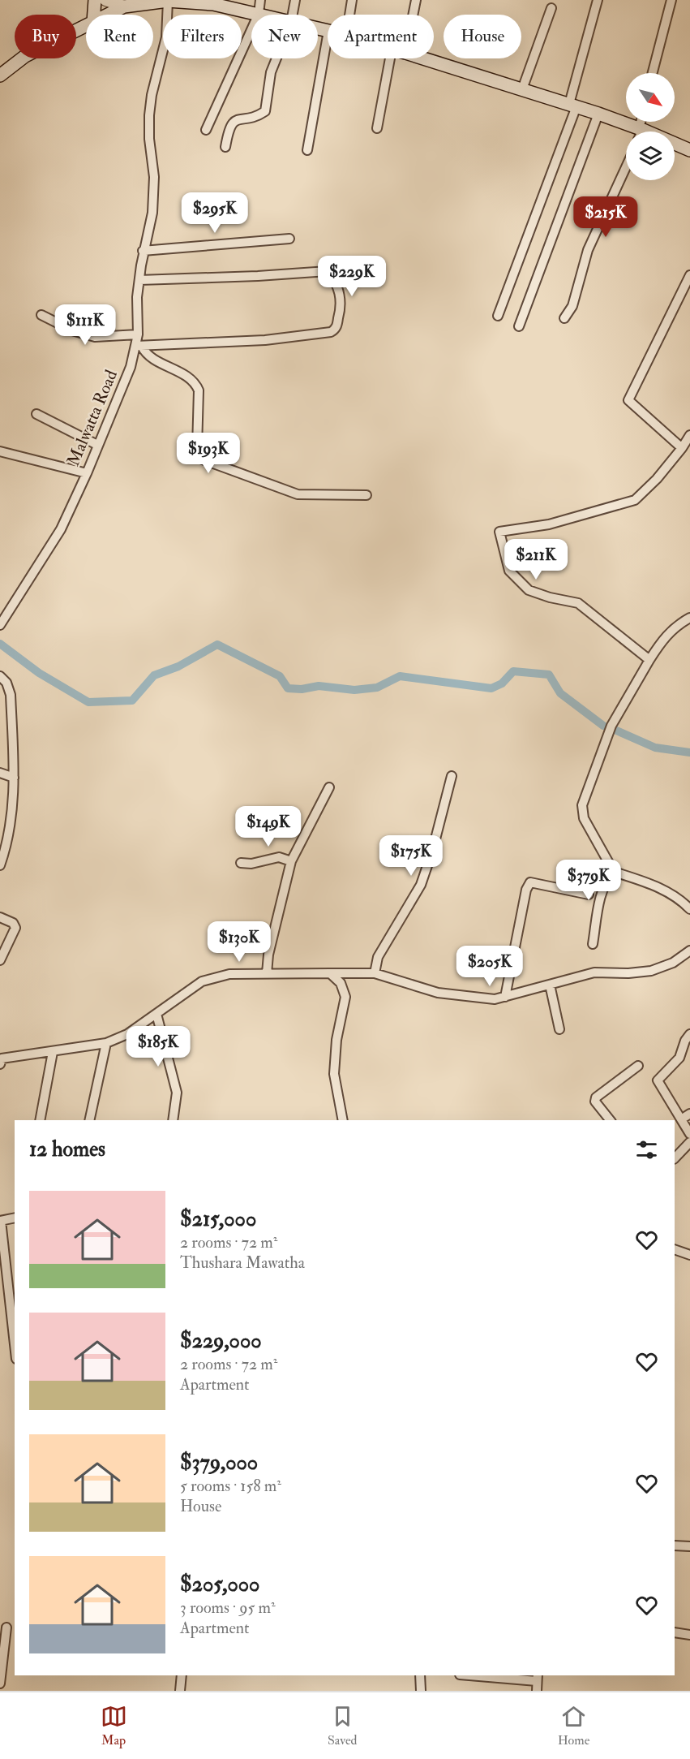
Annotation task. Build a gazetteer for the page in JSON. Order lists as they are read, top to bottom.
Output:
{
  "streets": {
    "street": ["Malwatta Road"]
  },
  "north": "bottom right",
  "page": {
    "chip": [
      "Buy",
      "Rent",
      "Filters",
      "New",
      "Apartment",
      "House"
    ],
    "price": [
      "$295K",
      "$215K",
      "$229K",
      "$111K",
      "$193K",
      "$211K",
      "$149K",
      "$175K",
      "$379K",
      "$130K",
      "$205K",
      "$185K"
    ],
    "heading": "12 homes",
    "list": [
      {
        "name": "$215,000",
        "note": "2 rooms · 72 m² · Thushara Mawatha"
      },
      {
        "name": "$229,000",
        "note": "2 rooms · 72 m² · Apartment"
      },
      {
        "name": "$379,000",
        "note": "5 rooms · 158 m² · House"
      },
      {
        "name": "$205,000",
        "note": "3 rooms · 95 m² · Apartment"
      }
    ],
    "tabs": ["Map", "Saved", "Home"]
  }
}
